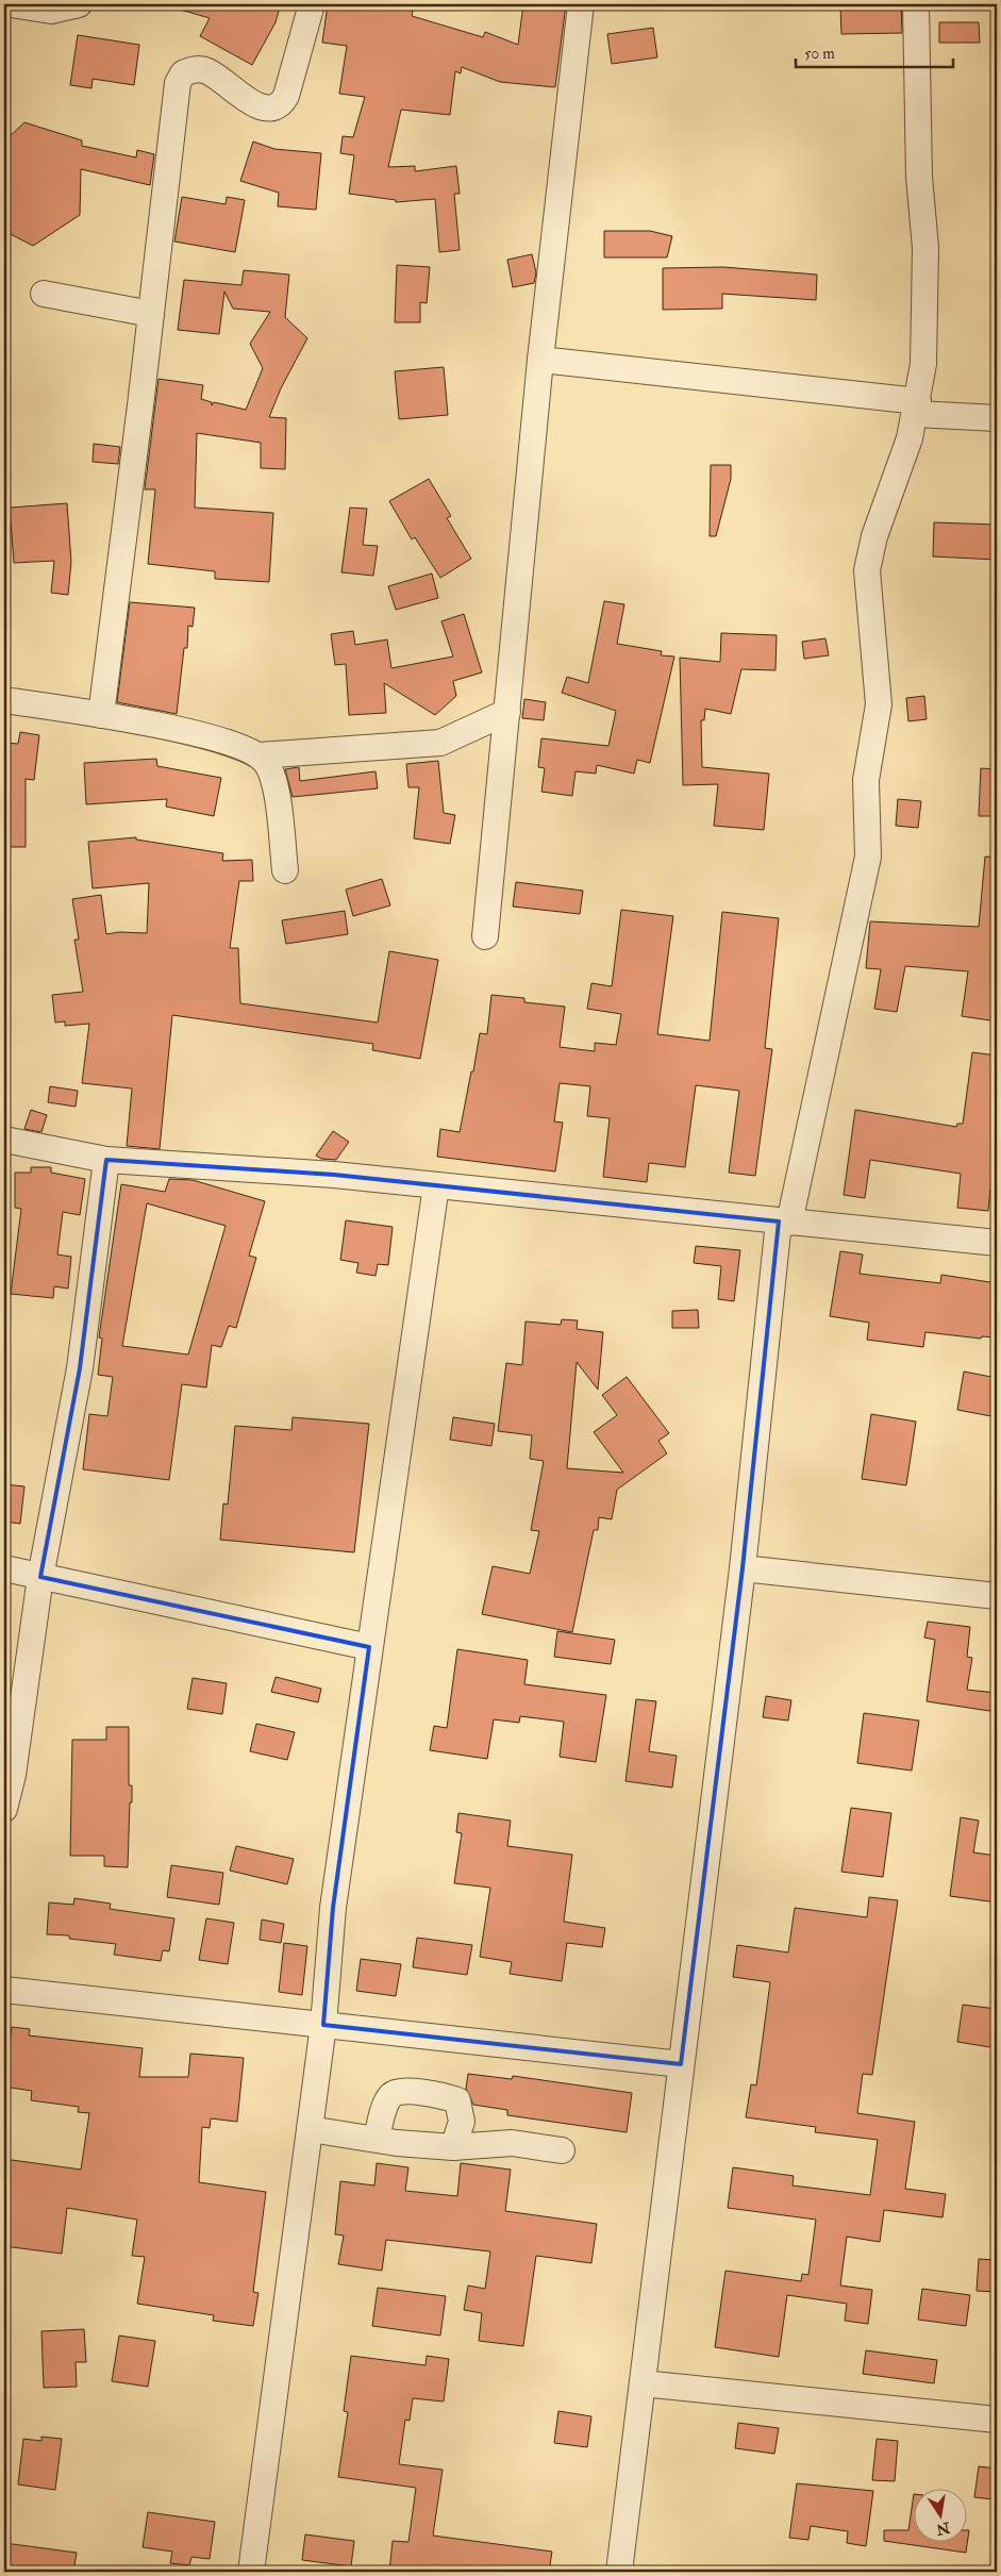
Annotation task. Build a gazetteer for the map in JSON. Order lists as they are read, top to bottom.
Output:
{
  "scale_bar": "50 m",
  "north": "bottom"
}
